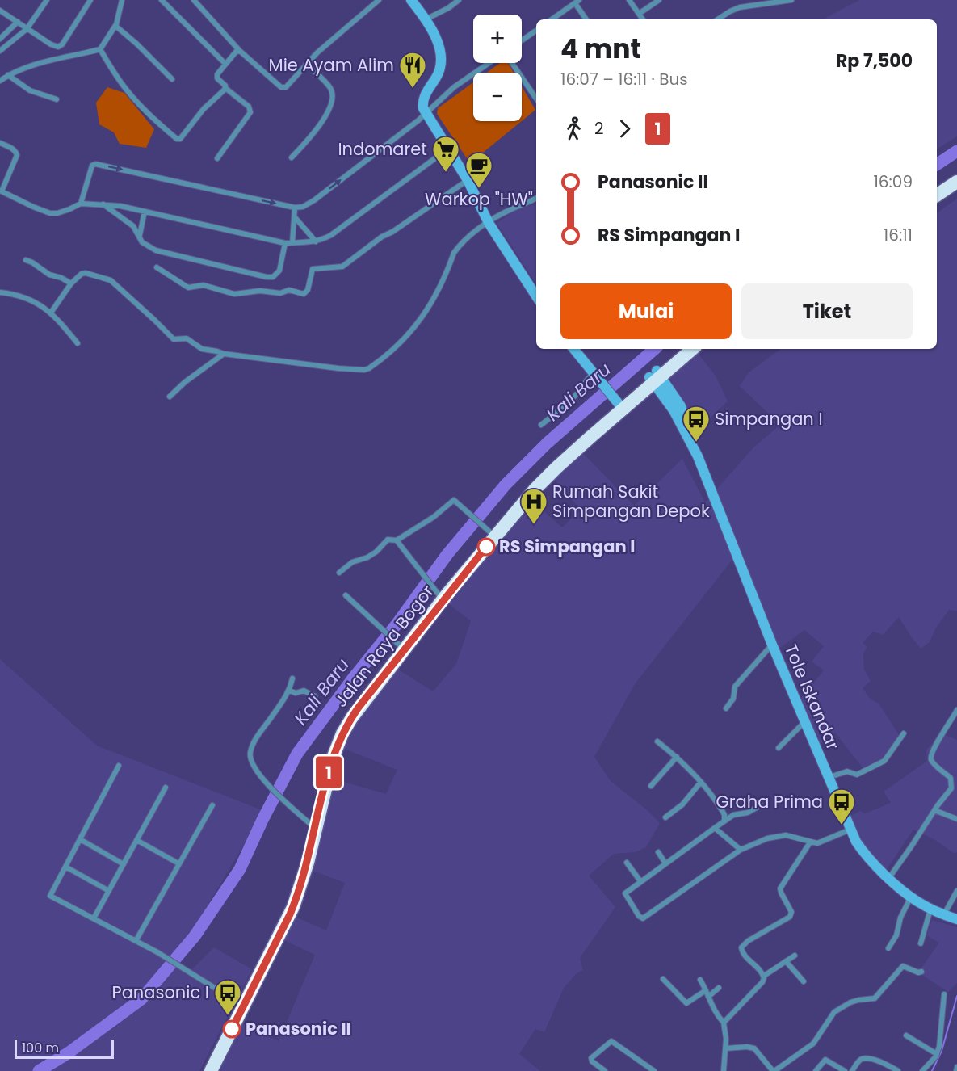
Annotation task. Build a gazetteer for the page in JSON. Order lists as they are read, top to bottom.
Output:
{
  "streets": {
    "highway": ["Jalan Raya Bogor"],
    "main road": ["Tole Iskandar"]
  },
  "crossings": [
    ["Jalan Raya Bogor", "Tole Iskandar"]
  ],
  "water": ["Kali Baru"],
  "places": {
    "restaurant": ["Mie Ayam Alim"],
    "supermarket": ["Indomaret"],
    "cafe": ["Warkop \"HW\""],
    "bus stop": ["Simpangan I", "Graha Prima", "Panasonic I"],
    "hospital": ["Rumah Sakit Simpangan Depok"],
    "other": ["RS Simpangan I", "Panasonic II"]
  },
  "lines": ["bus line 1"],
  "scale_bar": "100 m",
  "page": {
    "on_map": "1",
    "map_buttons": ["+", "−"],
    "heading": ["4 mnt", "16:07 – 16:11 · Bus", "Rp 7,500"],
    "legs": ["2", "1"],
    "list": [
      {
        "name": "Panasonic II",
        "value": "16:09"
      },
      {
        "name": "RS Simpangan I",
        "value": "16:11"
      }
    ],
    "buttons": ["Mulai", "Tiket"],
    "scale": "100 m"
  }
}
